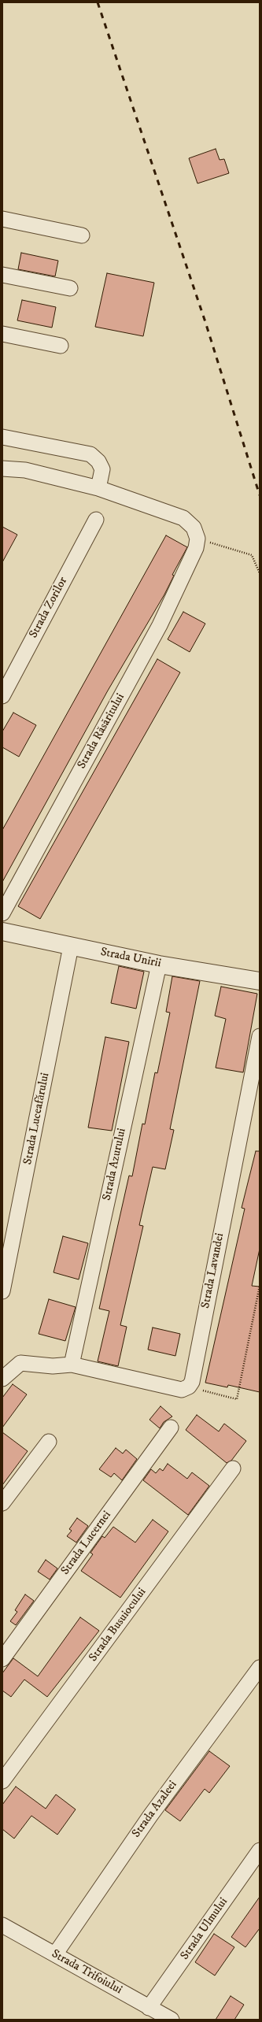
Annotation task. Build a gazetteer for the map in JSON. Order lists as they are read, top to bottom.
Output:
{
  "streets": {
    "street": [
      "Strada Zorilor",
      "Strada Răsăritului",
      "Strada Unirii",
      "Strada Luceafǎrului",
      "Strada Azurului",
      "Strada Lavandei",
      "Strada Lucernei",
      "Strada Busuiocului",
      "Strada Azaleei",
      "Strada Ulmului",
      "Strada Trifoiului"
    ]
  },
  "crossings": [
    ["Strada Unirii", "Strada Luceafǎrului"],
    ["Strada Unirii", "Strada Azurului"],
    ["Strada Azaleei", "Strada Trifoiului"],
    ["Strada Ulmului", "Strada Trifoiului"]
  ]
}
